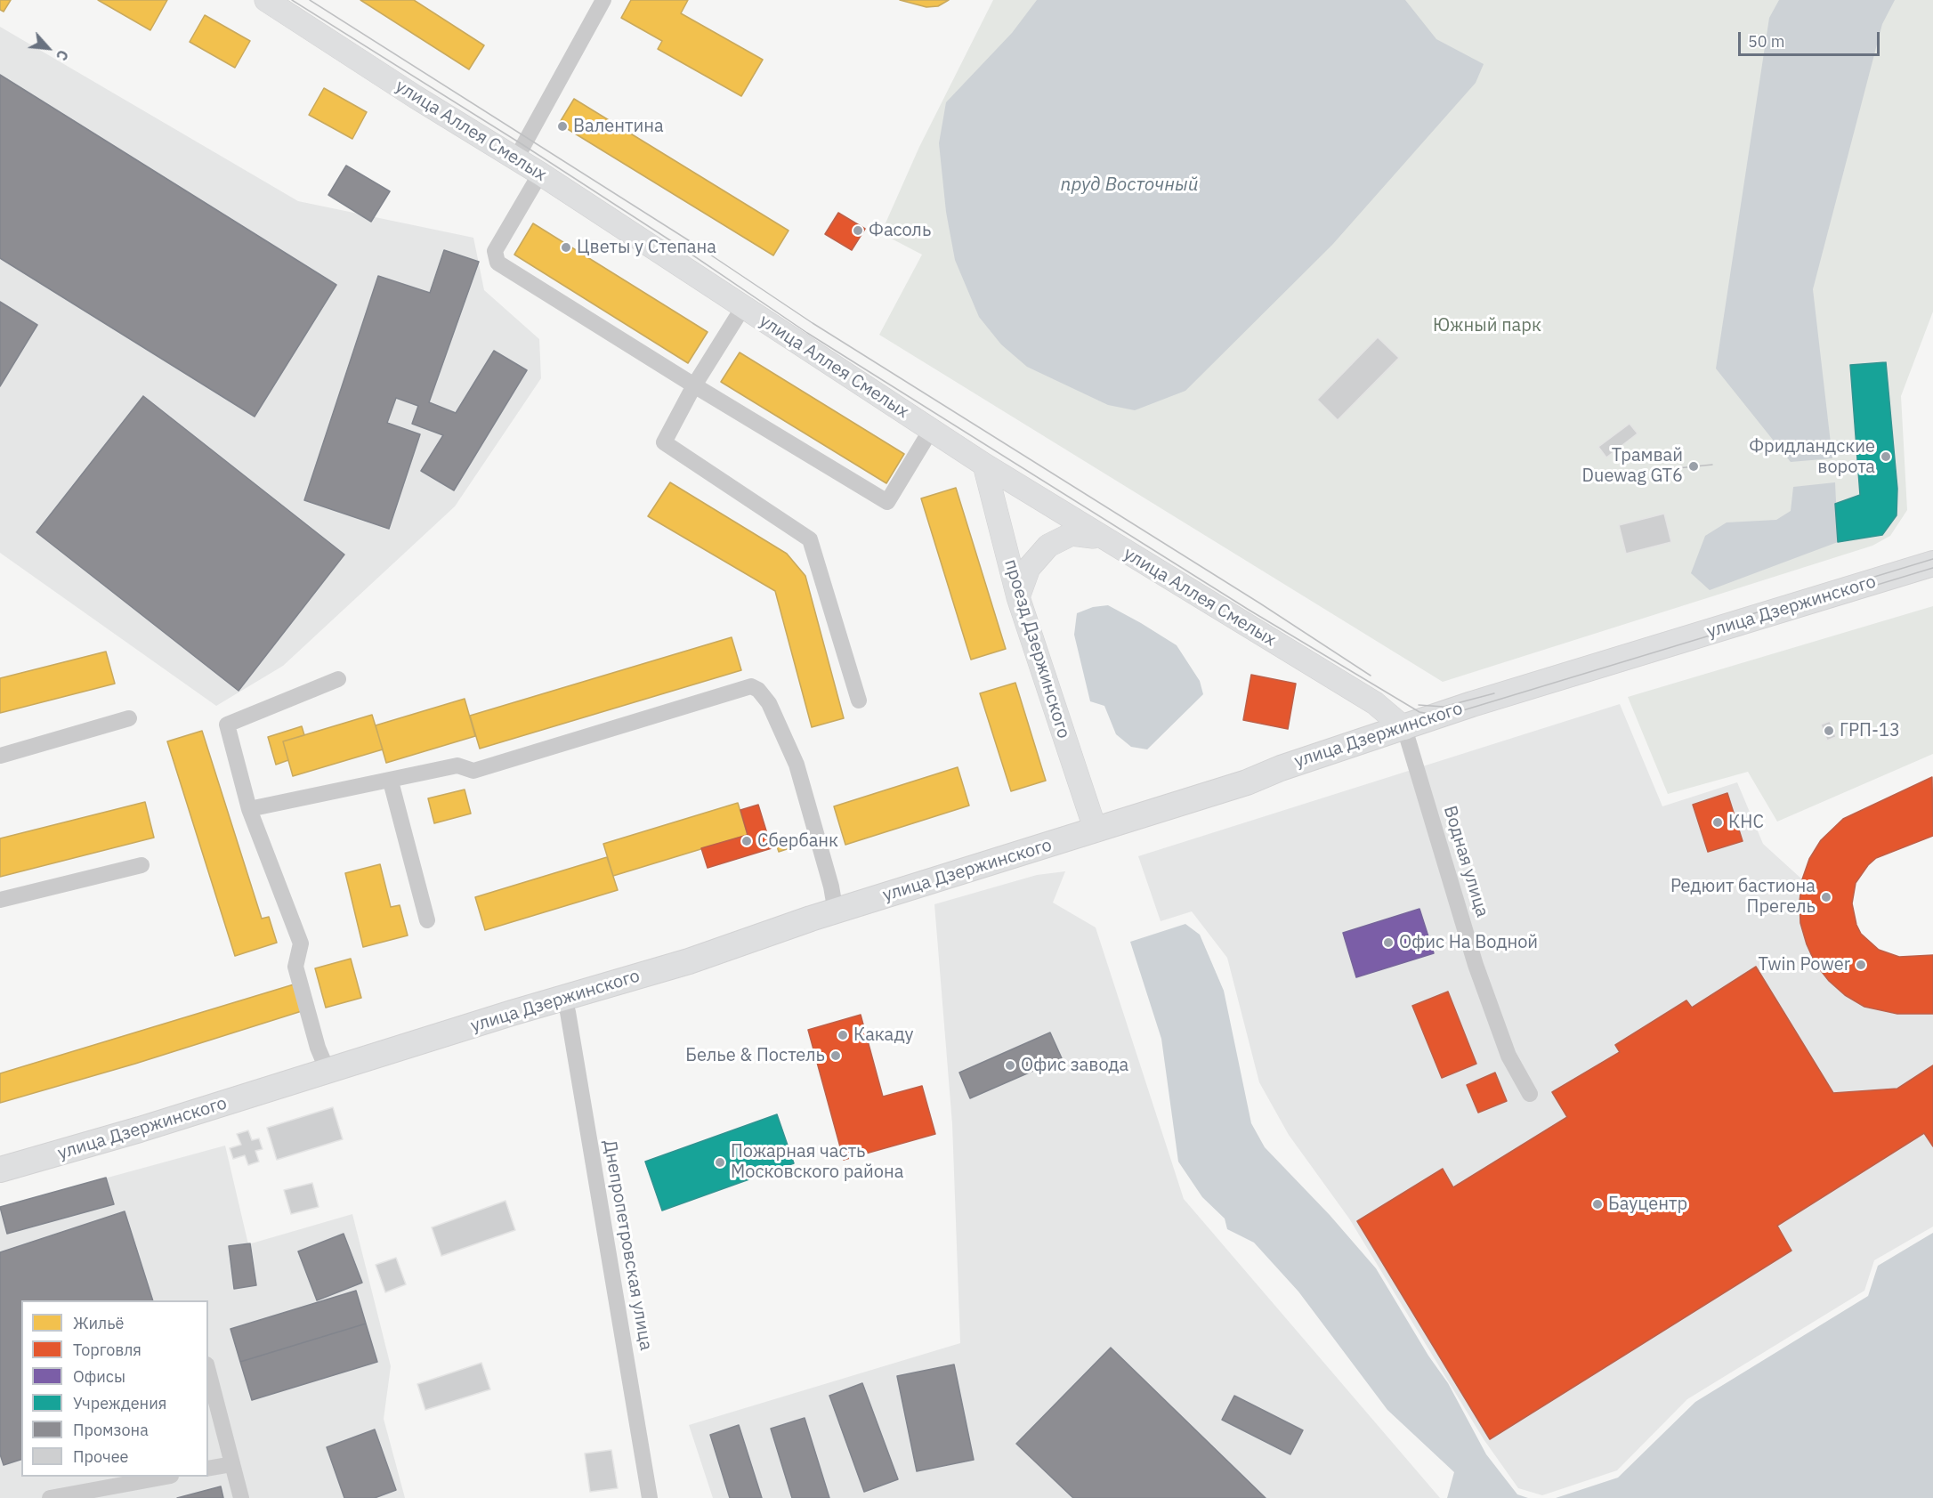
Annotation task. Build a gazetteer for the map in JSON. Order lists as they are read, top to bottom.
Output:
{
  "streets": {
    "main road": ["улица Аллея Смелых", "улица Дзержинского", "проезд Дзержинского"],
    "street": ["Водная улица", "Днепропетровская улица"]
  },
  "crossings": [
    ["улица Аллея Смелых", "улица Дзержинского"],
    ["улица Аллея Смелых", "проезд Дзержинского"],
    ["улица Аллея Смелых", "Водная улица"],
    ["улица Дзержинского", "проезд Дзержинского"],
    ["улица Дзержинского", "Водная улица"],
    ["улица Дзержинского", "Днепропетровская улица"]
  ],
  "water": ["пруд Восточный"],
  "parks": ["Южный парк"],
  "places": [
    "Валентина",
    "Фасоль",
    "Цветы у Степана",
    "Фридландские ворота",
    "Трамвай Duewag GT6",
    "ГРП-13",
    "КНС",
    "Сбербанк",
    "Редюит бастиона Прегель",
    "Офис На Водной",
    "Twin Power",
    "Какаду",
    "Белье & Постель",
    "Офис завода",
    "Пожарная часть Московского района",
    "Бауцентр"
  ],
  "legend": [
    "Жильё",
    "Торговля",
    "Офисы",
    "Учреждения",
    "Промзона",
    "Прочее"
  ],
  "scale_bar": "50 m",
  "north": "bottom right"
}
